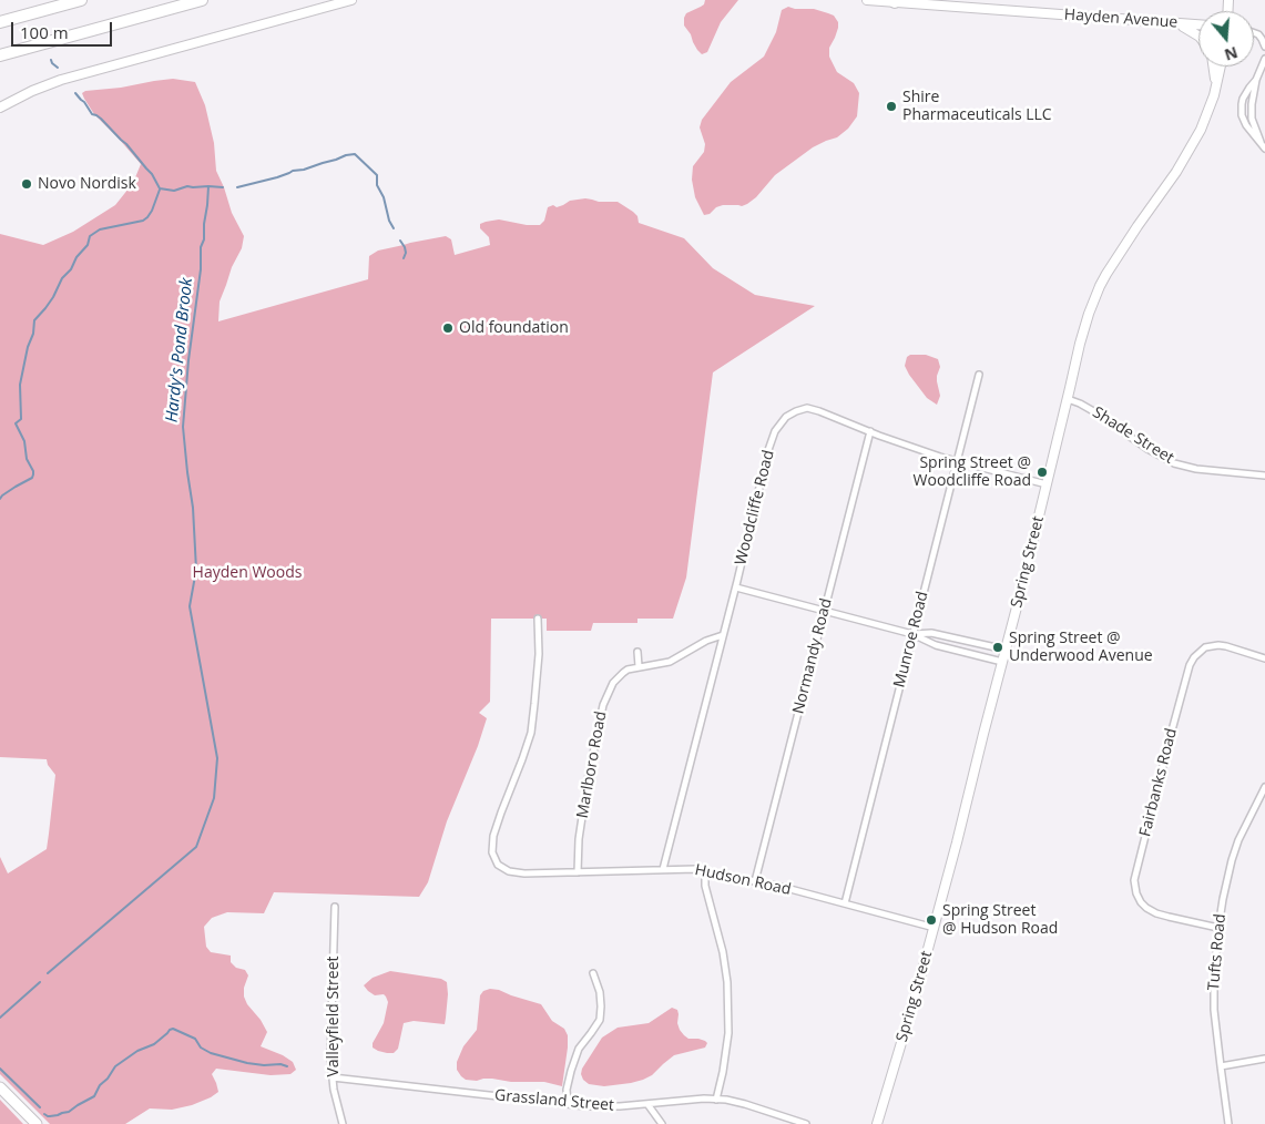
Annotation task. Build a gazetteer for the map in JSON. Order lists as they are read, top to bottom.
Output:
{
  "streets": {
    "main road": ["Hayden Avenue", "Spring Street"],
    "street": [
      "Shade Street",
      "Woodcliffe Road",
      "Munroe Road",
      "Normandy Road",
      "Marlboro Road",
      "Fairbanks Road",
      "Hudson Road",
      "Tufts Road",
      "Valleyfield Street",
      "Grassland Street"
    ]
  },
  "crossings": [
    ["Shade Street", "Spring Street"],
    ["Woodcliffe Road", "Spring Street"],
    ["Woodcliffe Road", "Munroe Road"],
    ["Woodcliffe Road", "Normandy Road"],
    ["Woodcliffe Road", "Marlboro Road"],
    ["Woodcliffe Road", "Hudson Road"],
    ["Spring Street", "Hudson Road"],
    ["Munroe Road", "Hudson Road"],
    ["Normandy Road", "Hudson Road"],
    ["Marlboro Road", "Hudson Road"],
    ["Fairbanks Road", "Tufts Road"],
    ["Valleyfield Street", "Grassland Street"]
  ],
  "water": ["Hardy's Pond Brook"],
  "parks": ["Hayden Woods"],
  "places": [
    "Shire Pharmaceuticals LLC",
    "Novo Nordisk",
    "Old foundation",
    "Spring Street @ Woodcliffe Road",
    "Spring Street @ Underwood Avenue",
    "Spring Street @ Hudson Road"
  ],
  "scale_bar": "100 m",
  "north": "bottom"
}
